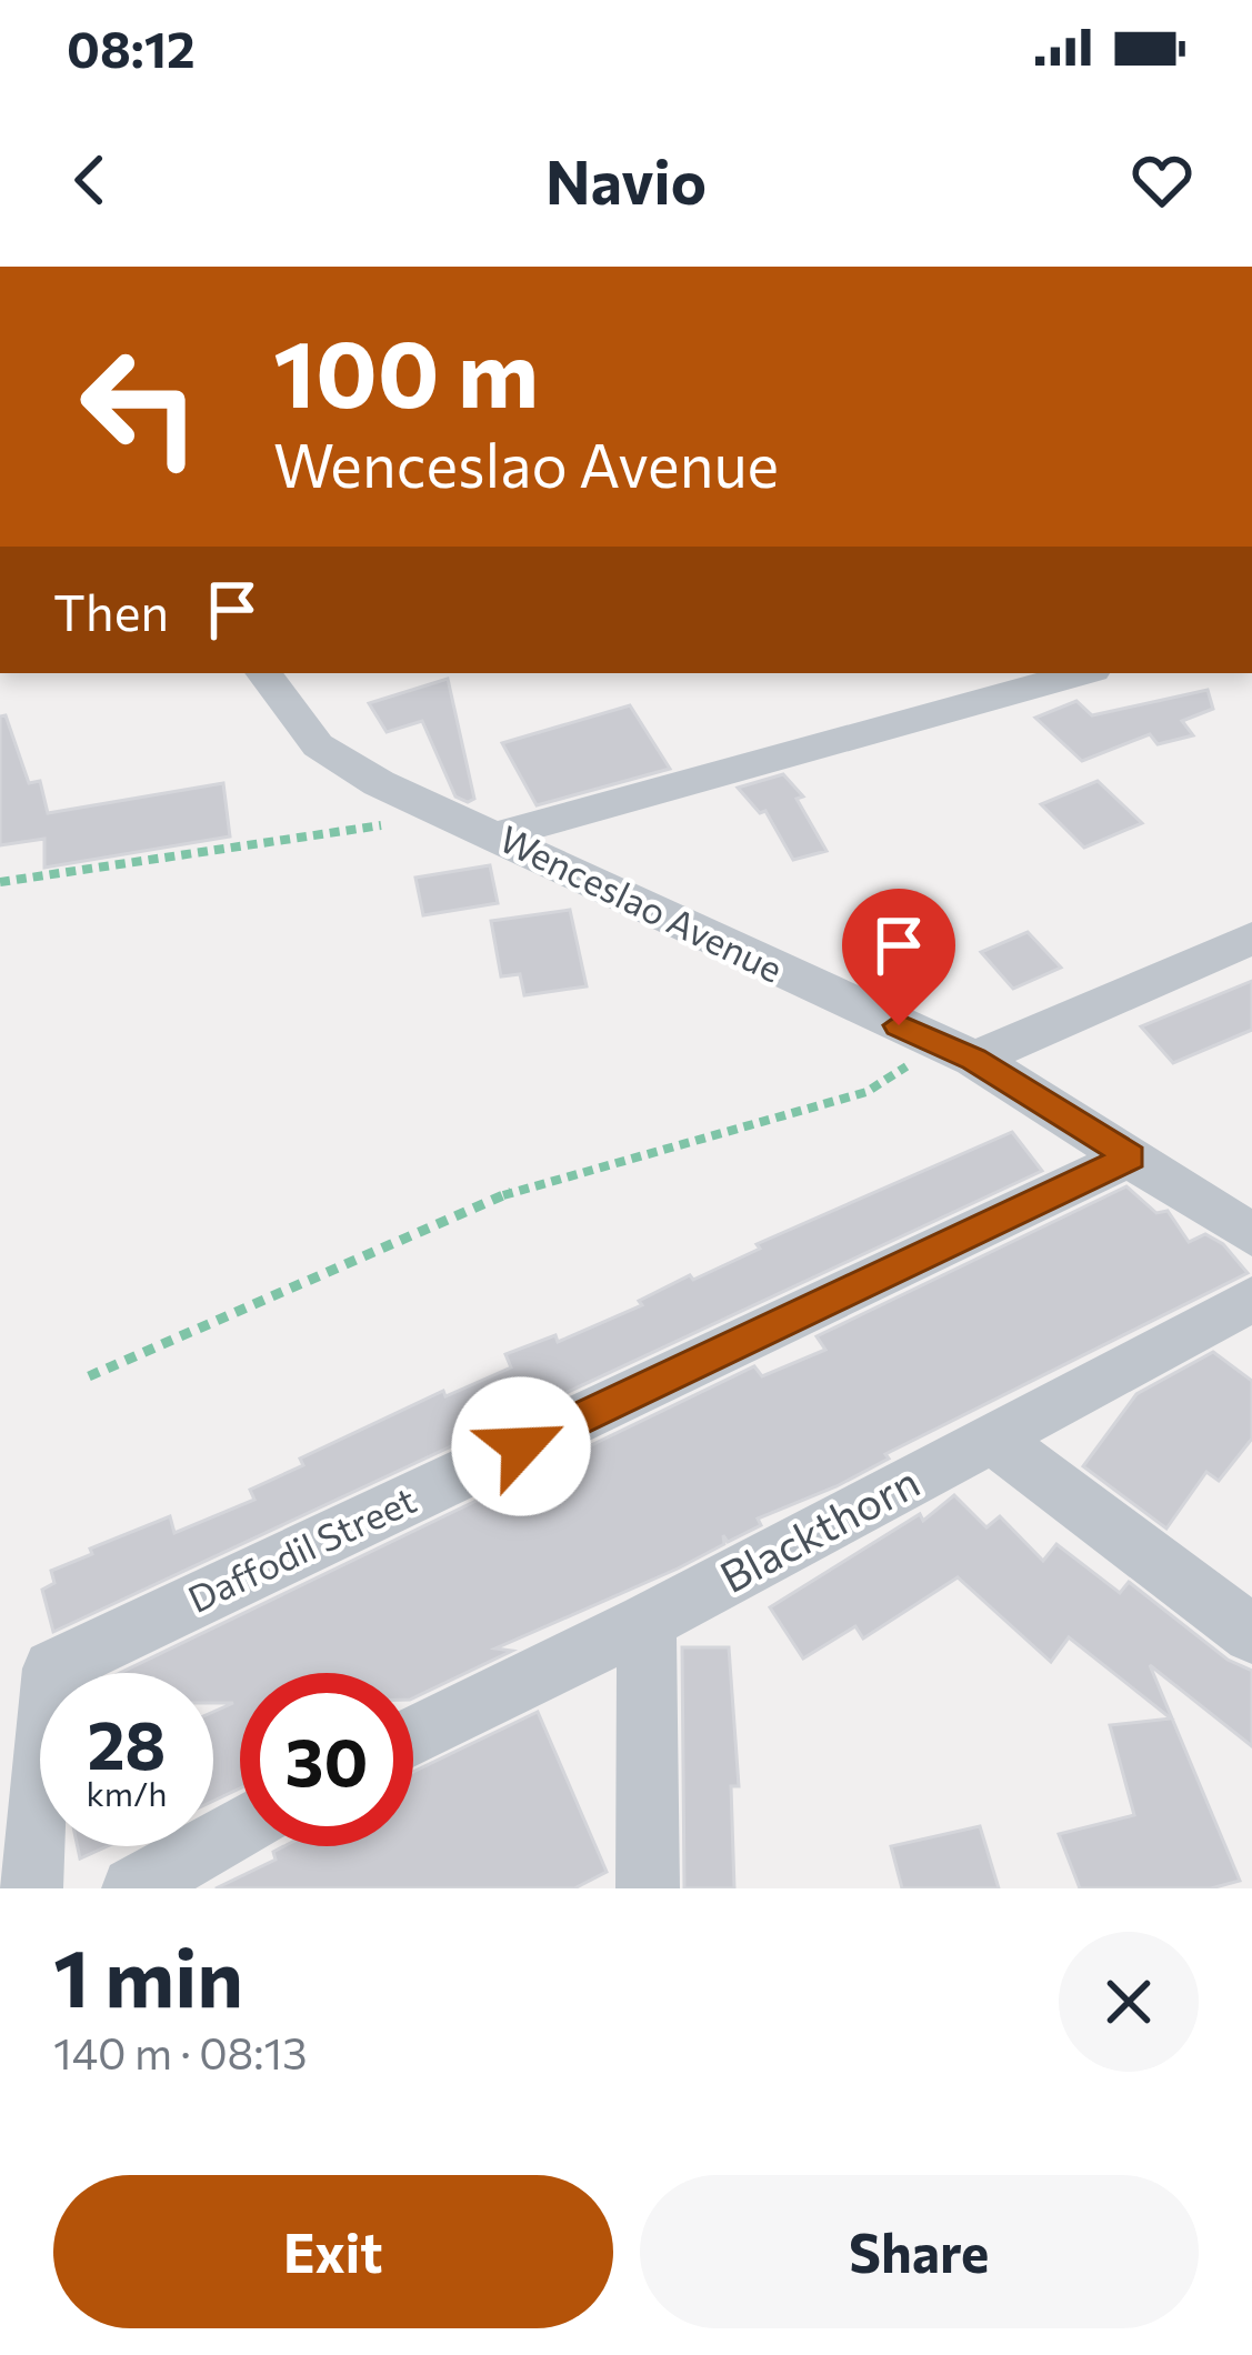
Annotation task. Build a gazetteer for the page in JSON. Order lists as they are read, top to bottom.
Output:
{
  "streets": {
    "street": ["Wenceslao Avenue", "Blackthorn", "Daffodil Street"]
  },
  "crossings": [
    ["Wenceslao Avenue", "Daffodil Street"]
  ],
  "page": {
    "status": "08:12",
    "header": "Navio",
    "turn": ["100 m", "Wenceslao Avenue"],
    "then": "Then",
    "speed": "28 km/h",
    "limit": "30",
    "heading": ["1 min", "140 m · 08:13"],
    "buttons": ["Exit", "Share"]
  }
}
